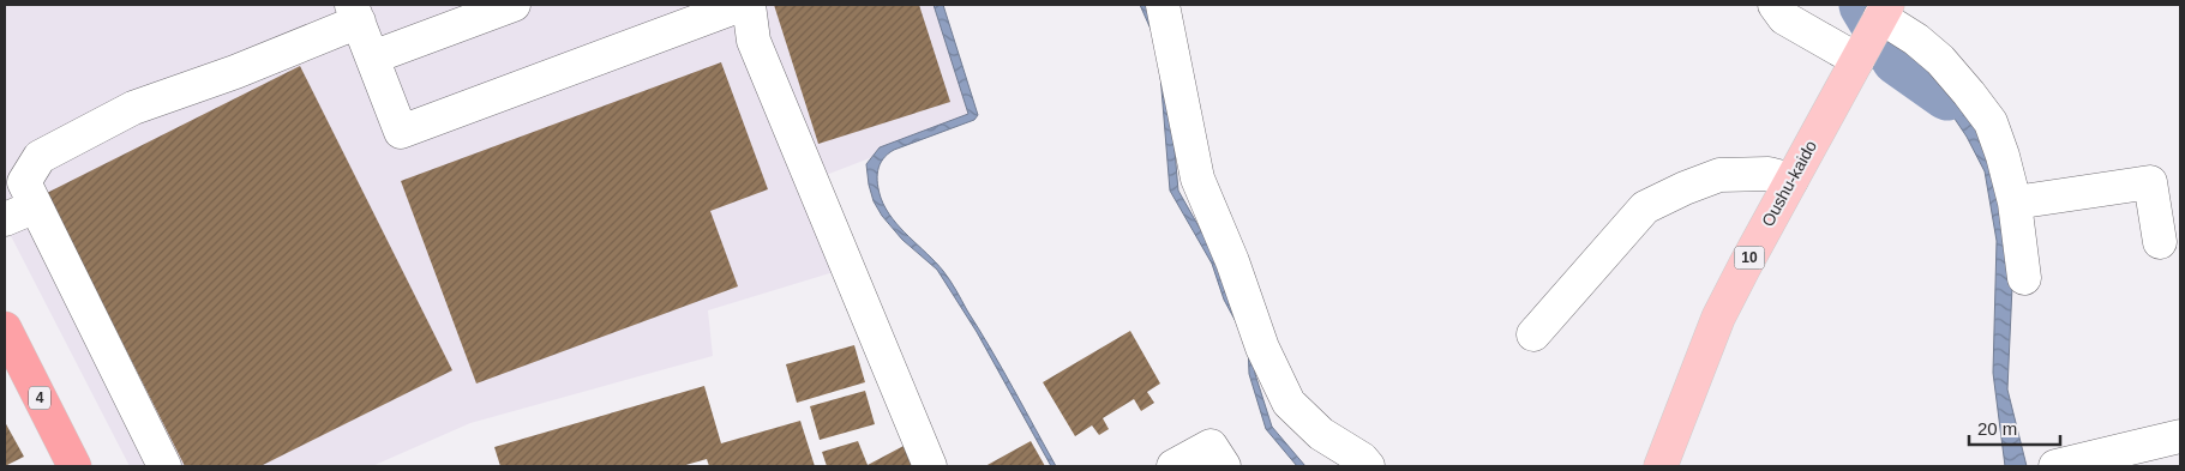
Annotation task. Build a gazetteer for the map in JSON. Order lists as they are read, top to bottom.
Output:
{
  "streets": {
    "highway": ["4"],
    "main road": ["Oushu-kaido", "10"]
  },
  "scale_bar": "20 m"
}
